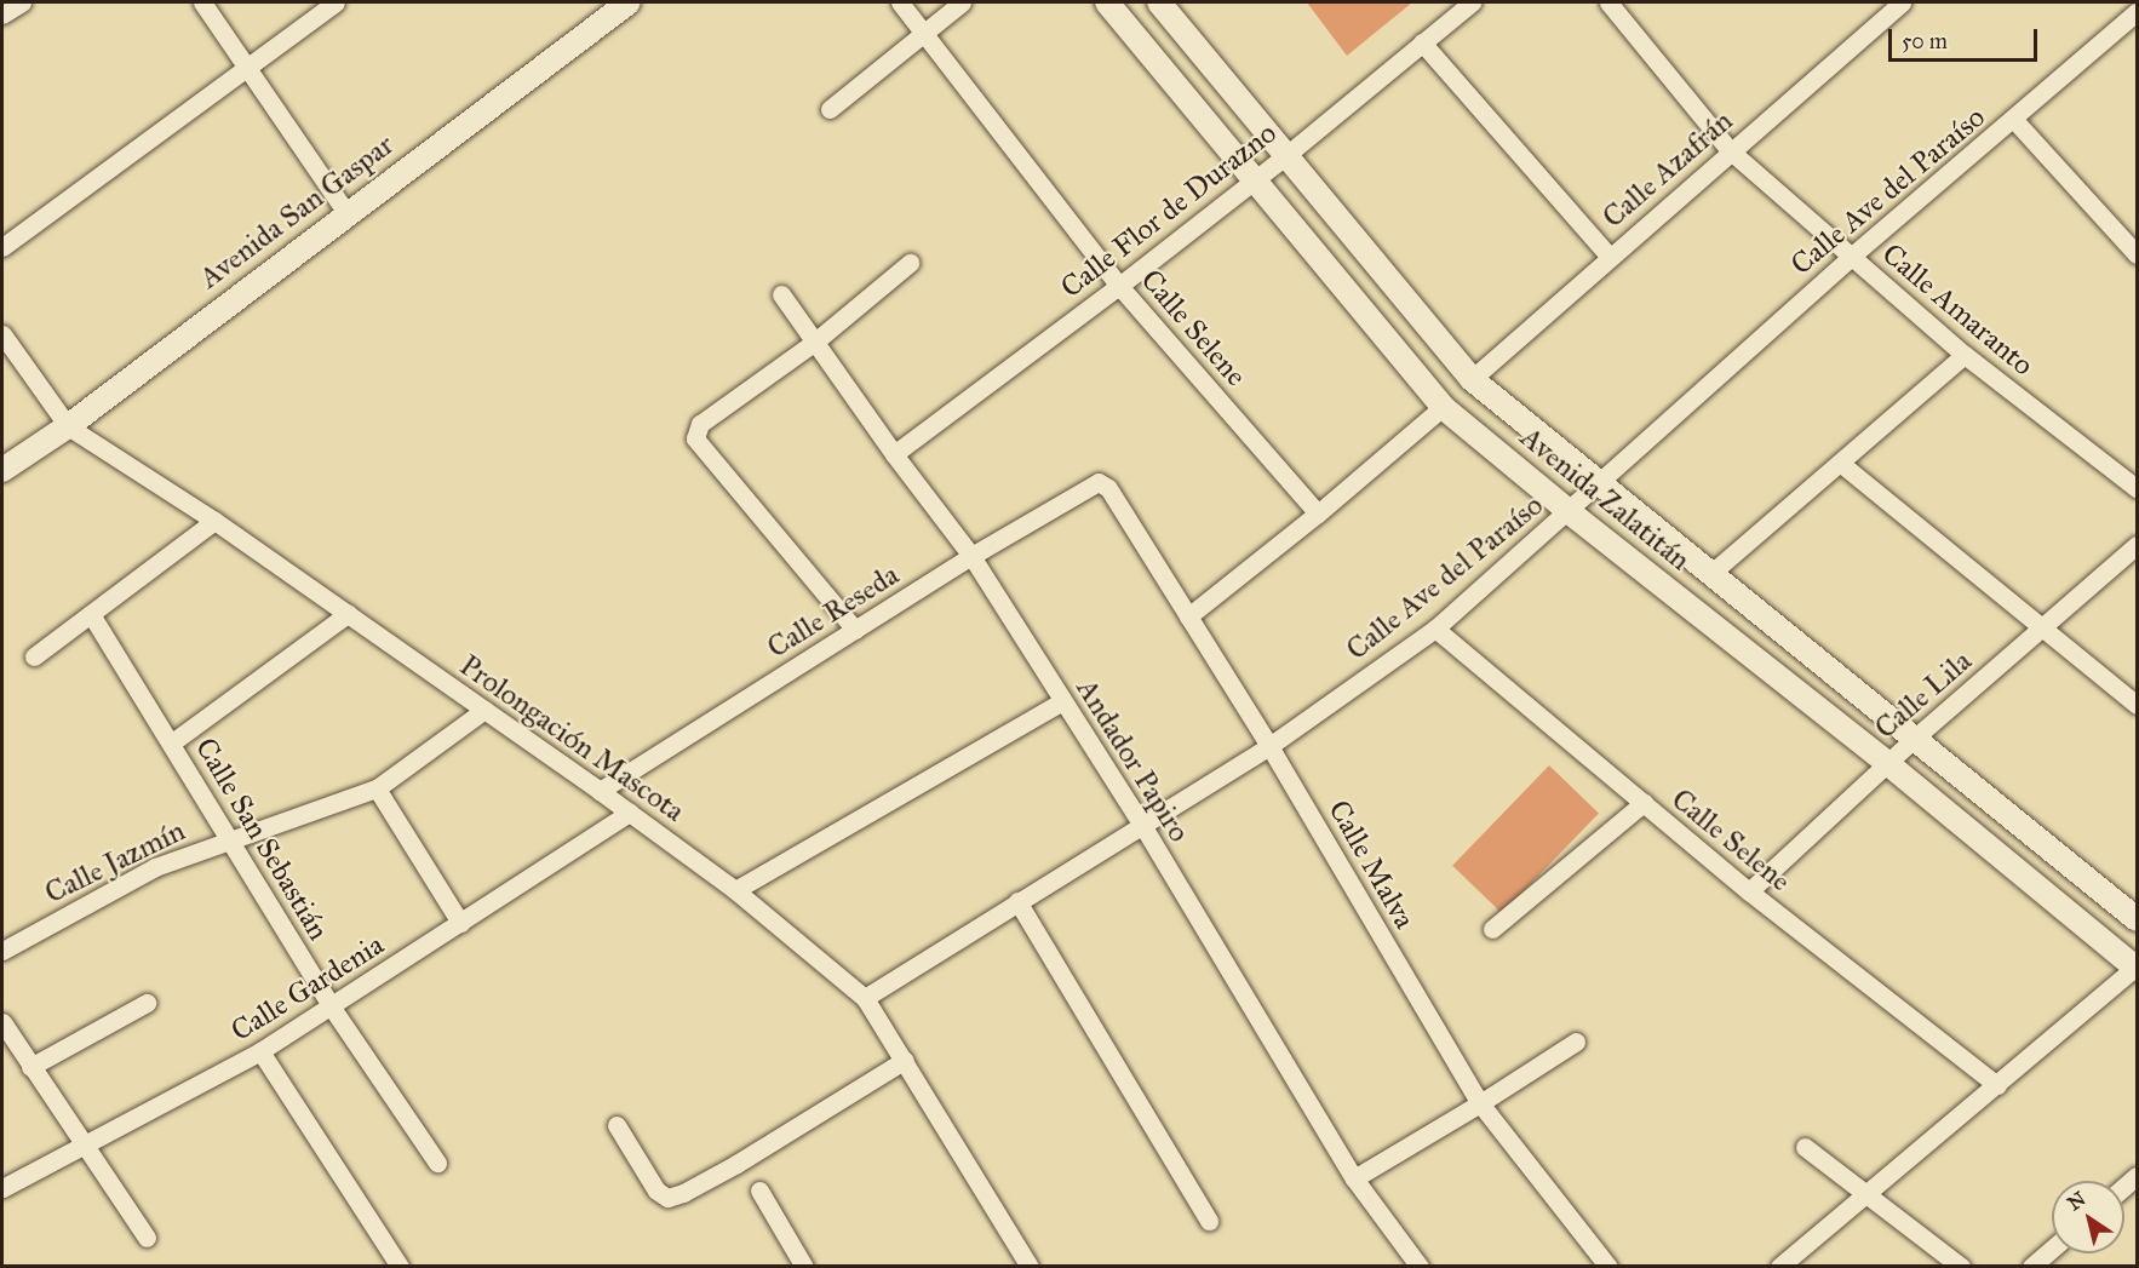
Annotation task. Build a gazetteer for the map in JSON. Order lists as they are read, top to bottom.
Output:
{
  "streets": {
    "street": [
      "Calle Azafrán",
      "Calle Ave del Paraíso",
      "Calle Flor de Durazno",
      "Avenida San Gaspar",
      "Calle Amaranto",
      "Calle Selene",
      "Avenida Zalatitán",
      "Calle Reseda",
      "Calle Lila",
      "Prolongación Mascota",
      "Andador Papiro",
      "Calle San Sebastián",
      "Calle Jazmín",
      "Calle Malva",
      "Calle Gardenia"
    ]
  },
  "crossings": [
    ["Calle Azafrán", "Calle Amaranto"],
    ["Calle Azafrán", "Avenida Zalatitán"],
    ["Calle Ave del Paraíso", "Calle Amaranto"],
    ["Calle Ave del Paraíso", "Calle Selene"],
    ["Calle Ave del Paraíso", "Avenida Zalatitán"],
    ["Calle Ave del Paraíso", "Prolongación Mascota"],
    ["Calle Ave del Paraíso", "Andador Papiro"],
    ["Calle Ave del Paraíso", "Calle Malva"],
    ["Calle Flor de Durazno", "Calle Selene"],
    ["Calle Flor de Durazno", "Avenida Zalatitán"],
    ["Calle Flor de Durazno", "Andador Papiro"],
    ["Avenida San Gaspar", "Prolongación Mascota"],
    ["Calle Selene", "Calle Lila"],
    ["Avenida Zalatitán", "Calle Lila"],
    ["Calle Reseda", "Prolongación Mascota"],
    ["Calle Reseda", "Andador Papiro"],
    ["Calle Reseda", "Calle Malva"],
    ["Prolongación Mascota", "Calle Jazmín"],
    ["Prolongación Mascota", "Calle Gardenia"],
    ["Calle San Sebastián", "Calle Jazmín"],
    ["Calle San Sebastián", "Calle Gardenia"]
  ],
  "scale_bar": "50 m",
  "north": "top left"
}
